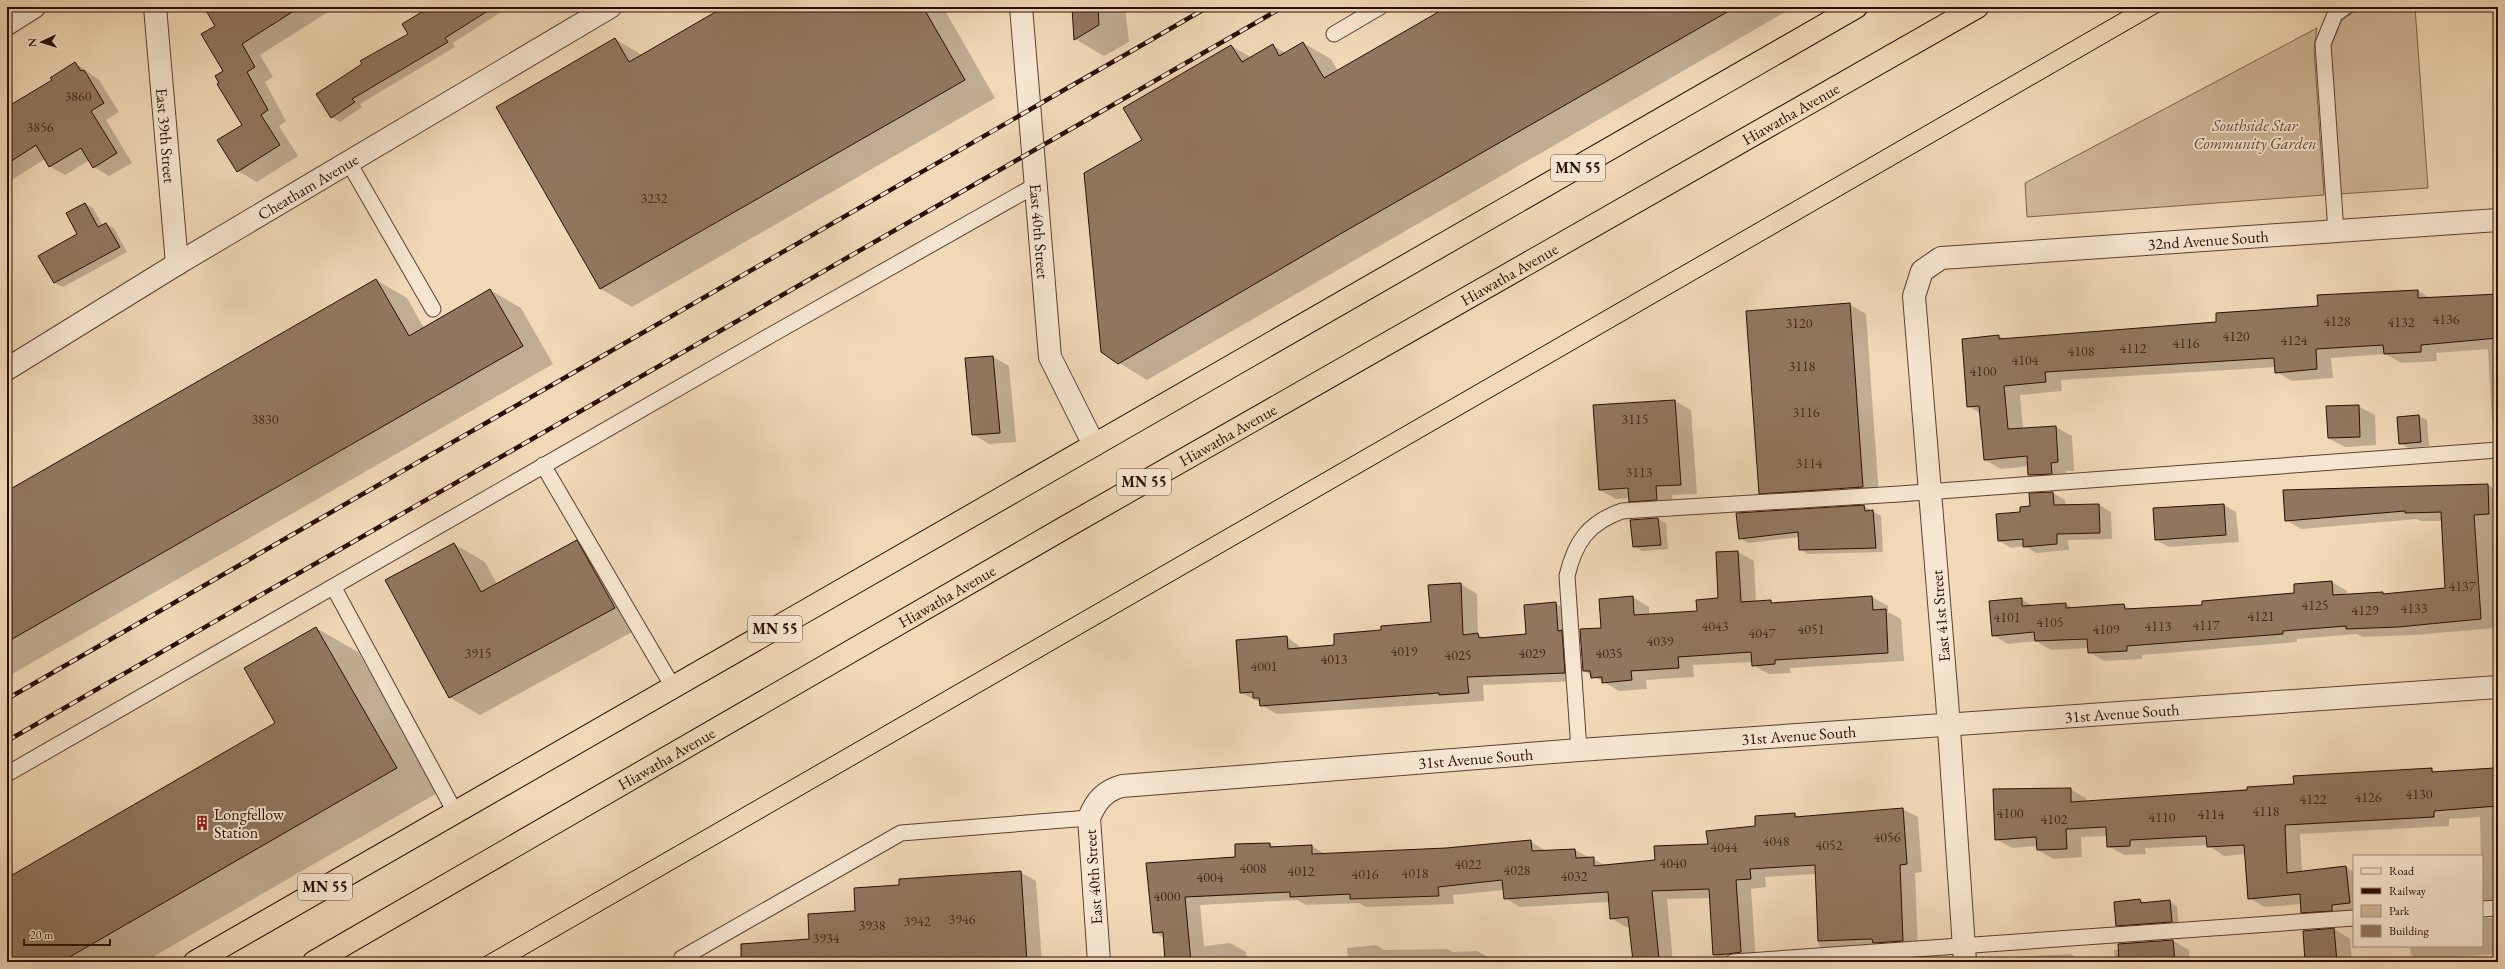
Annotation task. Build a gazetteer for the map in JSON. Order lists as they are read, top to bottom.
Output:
{
  "streets": {
    "highway": ["Hiawatha Avenue", "MN 55"],
    "street": [
      "East 39th Street",
      "Cheatham Avenue",
      "East 40th Street",
      "32nd Avenue South",
      "East 41st Street",
      "31st Avenue South"
    ]
  },
  "crossings": [
    ["East 39th Street", "Cheatham Avenue"],
    ["MN 55", "East 40th Street"],
    ["East 40th Street", "31st Avenue South"],
    ["32nd Avenue South", "East 41st Street"],
    ["East 41st Street", "31st Avenue South"]
  ],
  "parks": ["Southside Star Community Garden"],
  "places": {
    "building": ["Longfellow Station"]
  },
  "house_numbers": [
    "3860",
    "3856",
    "3232",
    "4136",
    "4128",
    "4132",
    "3120",
    "4120",
    "4124",
    "4116",
    "4112",
    "4108",
    "4104",
    "3118",
    "4100",
    "3116",
    "3830",
    "3115",
    "3114",
    "3113",
    "4137",
    "4125",
    "4133",
    "4129",
    "4121",
    "4101",
    "4105",
    "4117",
    "4043",
    "4113",
    "4051",
    "4109",
    "4047",
    "4039",
    "4019",
    "3915",
    "4029",
    "4035",
    "4025",
    "4013",
    "4001",
    "4130",
    "4126",
    "4122",
    "4118",
    "4100",
    "4114",
    "4110",
    "4102",
    "4056",
    "4048",
    "4052",
    "4044",
    "4040",
    "4022",
    "4008",
    "4028",
    "4012",
    "4018",
    "4016",
    "4032",
    "4004",
    "4000",
    "3946",
    "3942",
    "3938",
    "3934"
  ],
  "legend": [
    "Road",
    "Railway",
    "Park",
    "Building"
  ],
  "scale_bar": "20 m",
  "north": "left"
}
